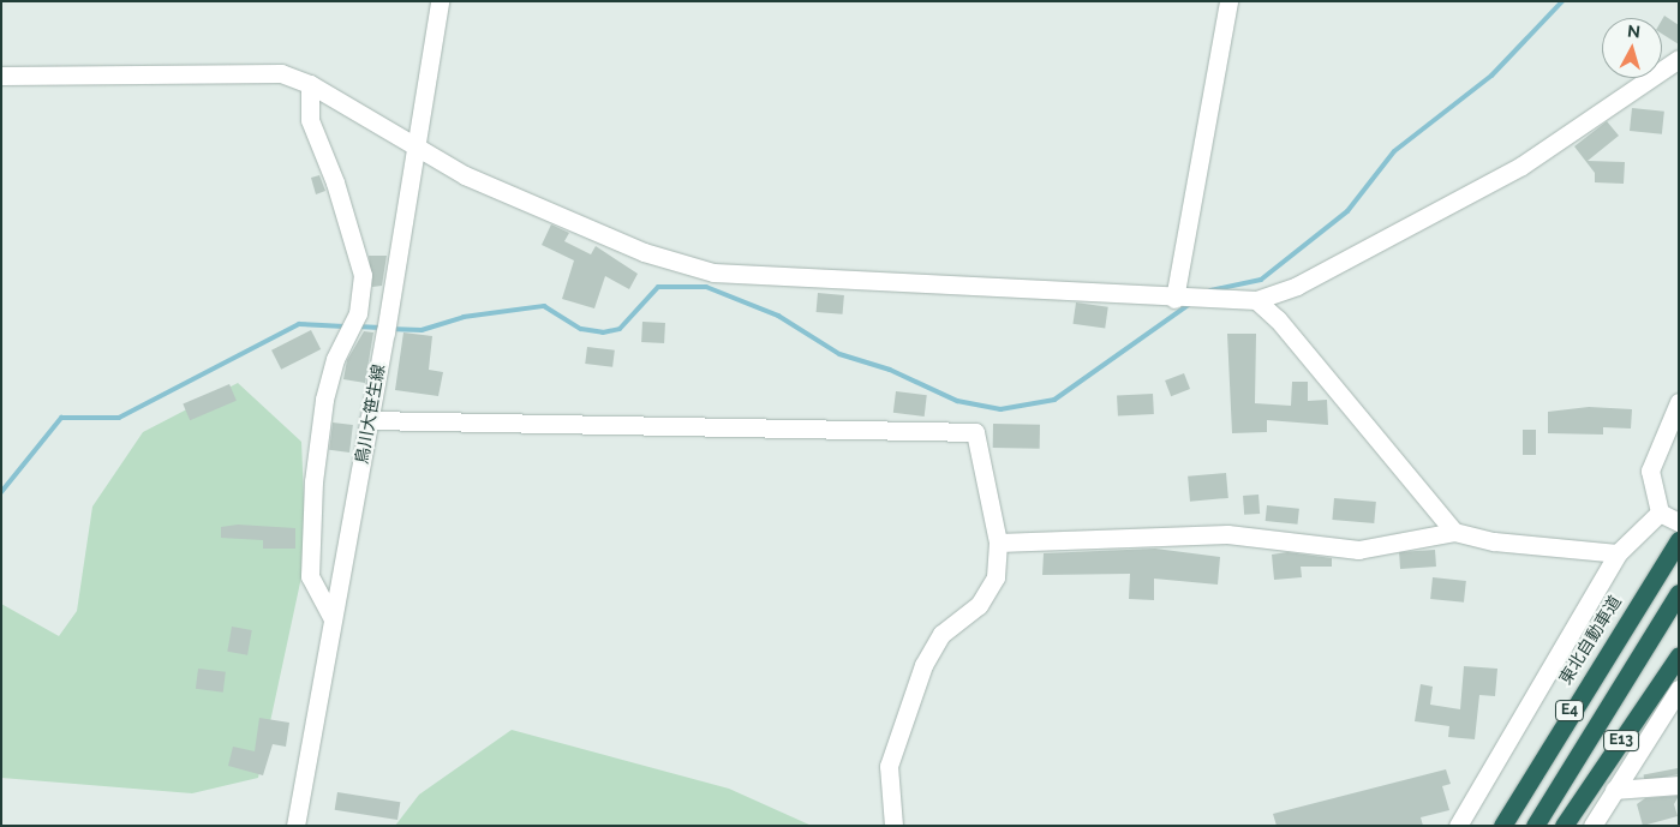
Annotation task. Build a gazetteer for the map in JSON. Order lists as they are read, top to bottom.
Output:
{
  "streets": {
    "highway": ["東北自動車道", "E4", "E13"],
    "street": ["鳥川大笹生線"]
  },
  "north": "top"
}
